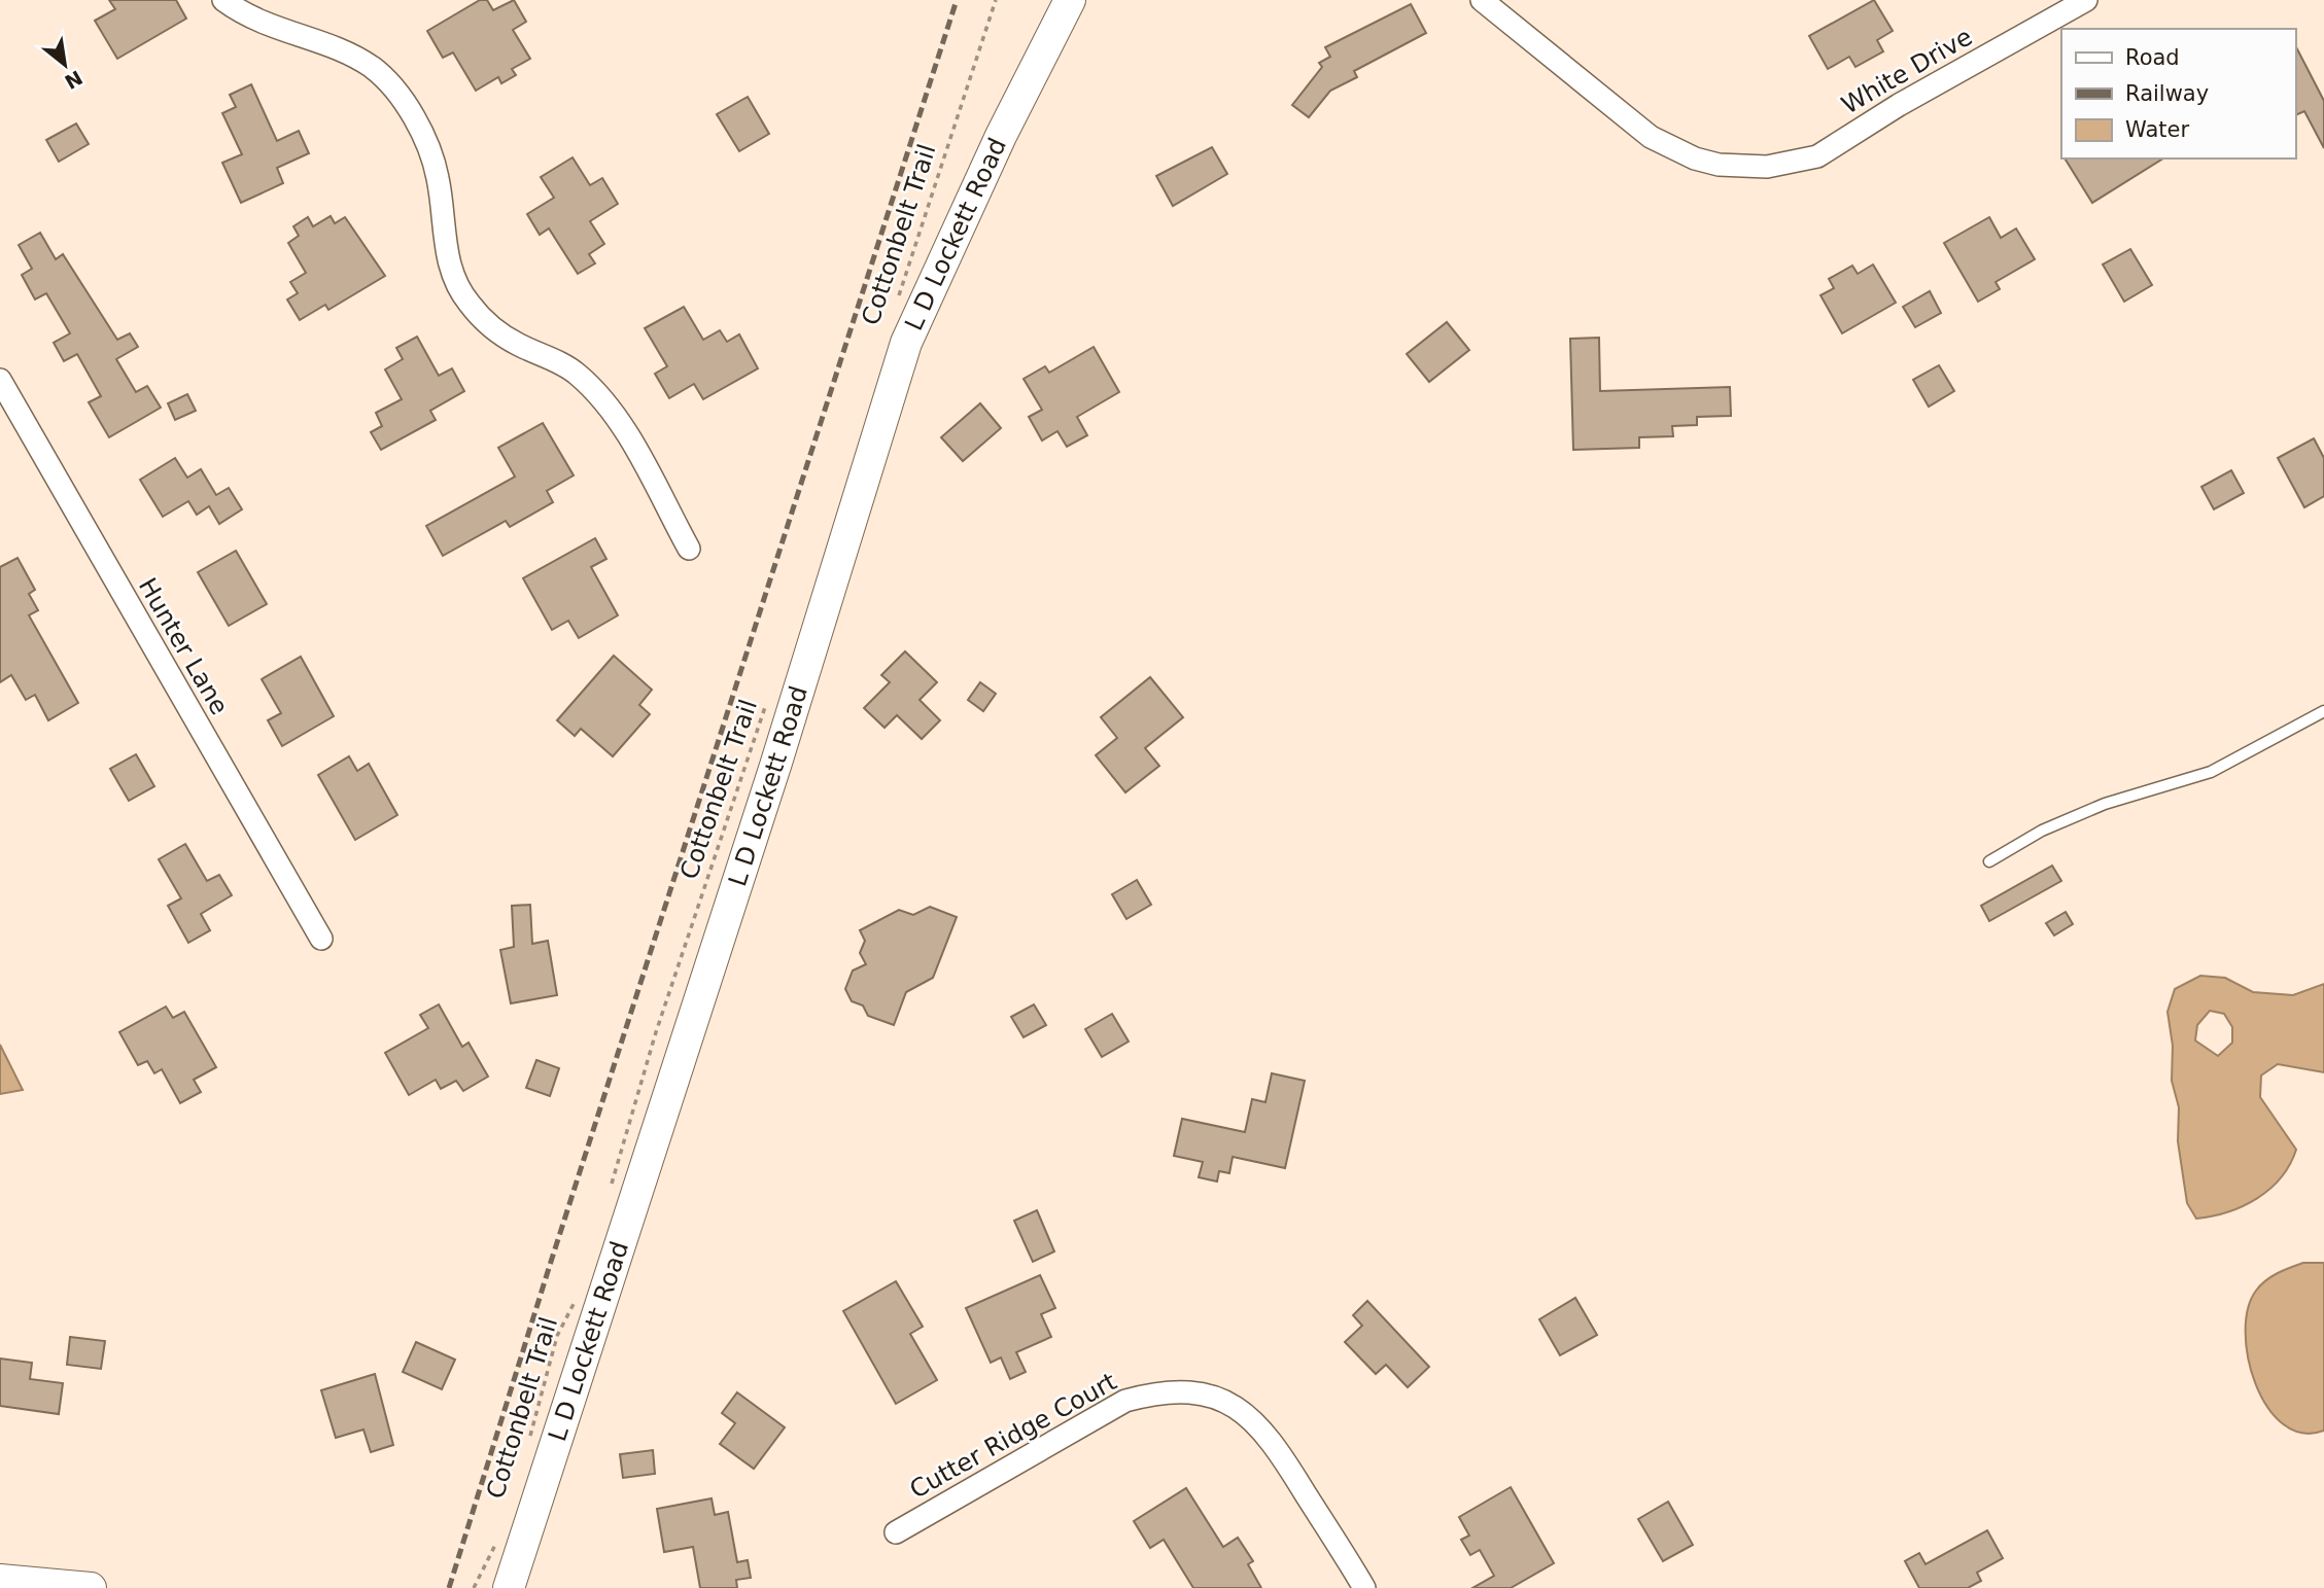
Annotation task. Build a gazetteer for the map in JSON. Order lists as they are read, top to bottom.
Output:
{
  "streets": {
    "main road": ["L D Lockett Road"],
    "street": ["White Drive", "Hunter Lane", "Cutter Ridge Court"],
    "path": ["Cottonbelt Trail"]
  },
  "legend": ["Road", "Railway", "Water"],
  "north": "bottom right"
}
